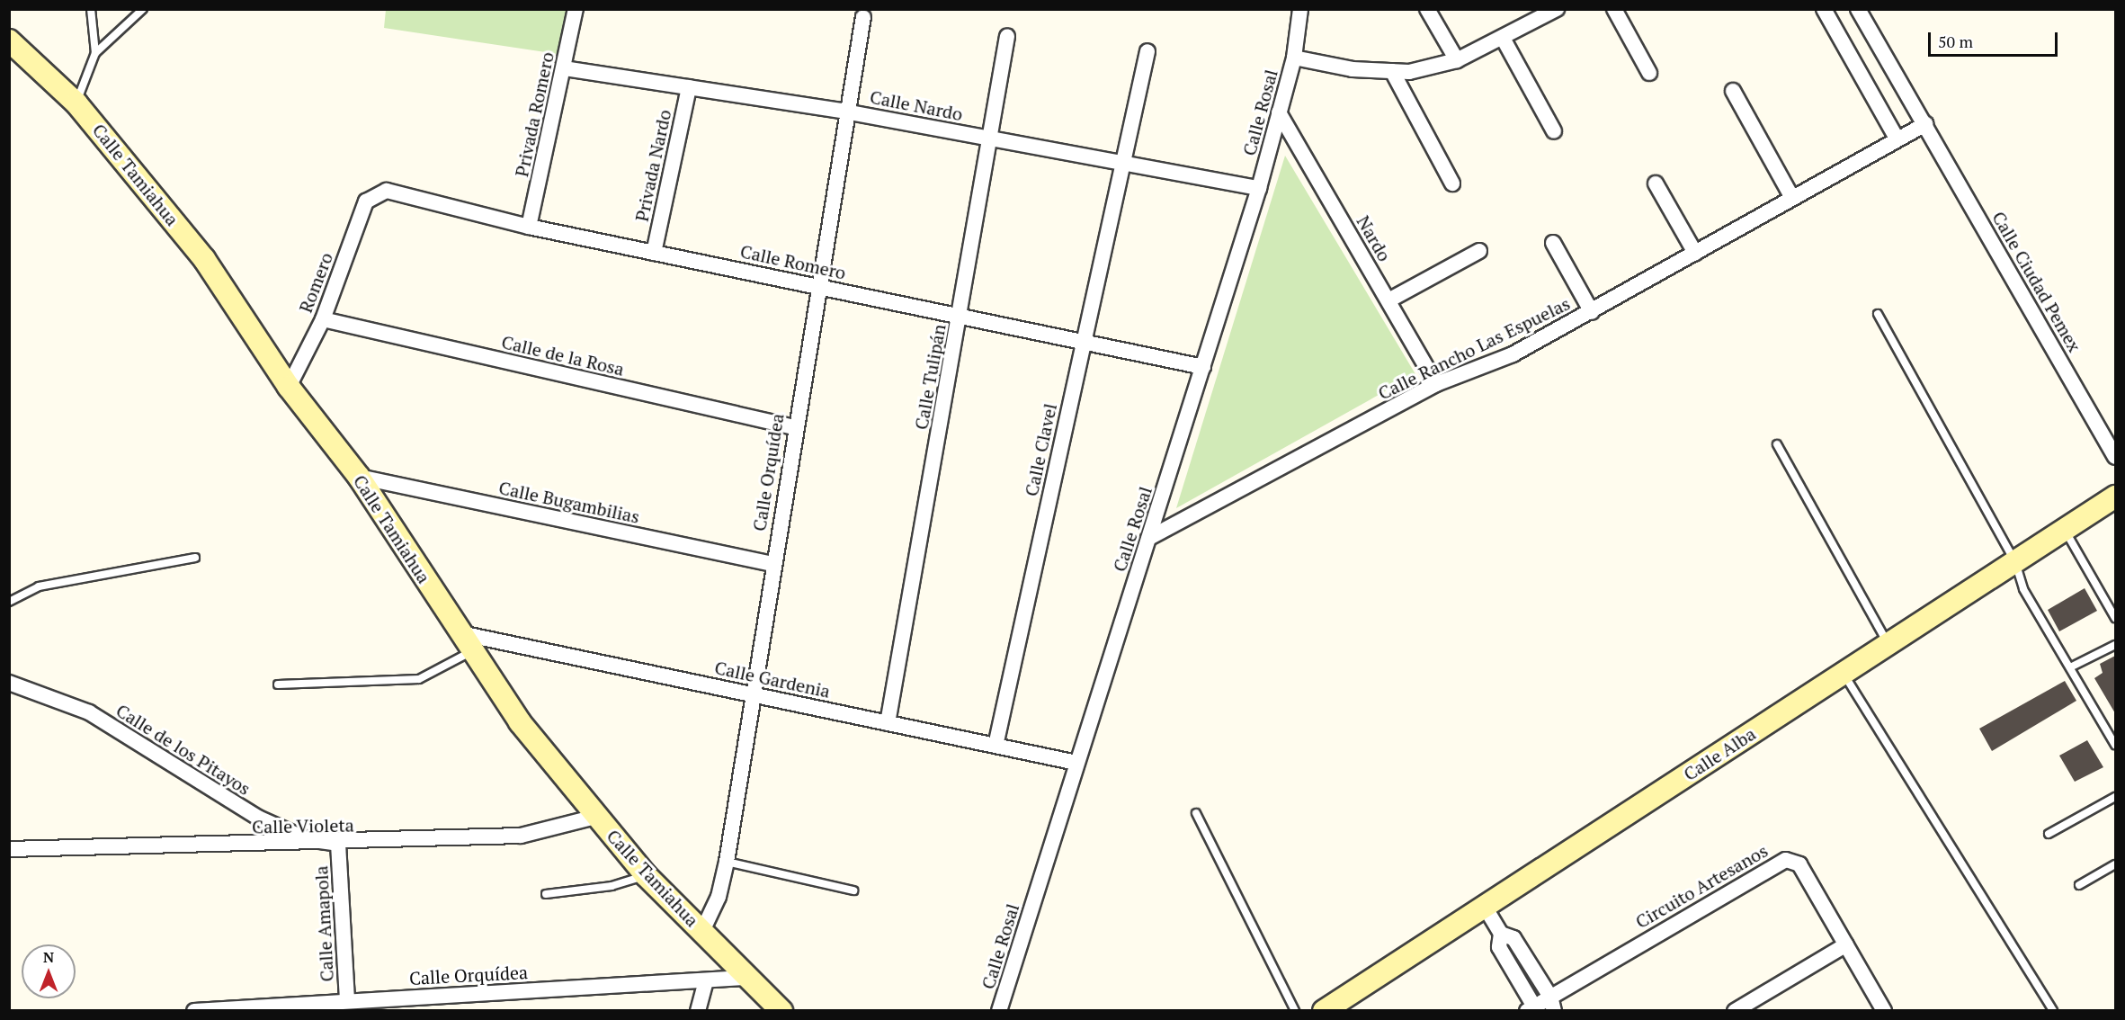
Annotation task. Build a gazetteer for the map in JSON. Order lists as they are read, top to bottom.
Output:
{
  "streets": {
    "street": [
      "Calle Nardo",
      "Calle Rosal",
      "Privada Romero",
      "Privada Nardo",
      "Calle Tamiahua",
      "Nardo",
      "Calle Romero",
      "Calle Ciudad Pemex",
      "Romero",
      "Calle Rancho Las Espuelas",
      "Calle de la Rosa",
      "Calle Tulipán",
      "Calle Clavel",
      "Calle Orquídea",
      "Calle Bugambilias",
      "Calle Gardenia",
      "Calle de los Pitayos",
      "Calle Alba",
      "Calle Violeta",
      "Circuito Artesanos",
      "Calle Amapola"
    ]
  },
  "crossings": [
    ["Calle Nardo", "Calle Rosal"],
    ["Calle Nardo", "Privada Romero"],
    ["Calle Nardo", "Privada Nardo"],
    ["Calle Nardo", "Calle Tulipán"],
    ["Calle Nardo", "Calle Clavel"],
    ["Calle Nardo", "Calle Orquídea"],
    ["Calle Rosal", "Nardo"],
    ["Calle Rosal", "Calle Romero"],
    ["Calle Rosal", "Calle Rancho Las Espuelas"],
    ["Calle Rosal", "Calle Gardenia"],
    ["Privada Romero", "Calle Romero"],
    ["Privada Nardo", "Calle Romero"],
    ["Calle Tamiahua", "Romero"],
    ["Calle Tamiahua", "Calle Orquídea"],
    ["Calle Tamiahua", "Calle Bugambilias"],
    ["Calle Tamiahua", "Calle Gardenia"],
    ["Calle Tamiahua", "Calle Violeta"],
    ["Nardo", "Calle Rancho Las Espuelas"],
    ["Calle Romero", "Romero"],
    ["Calle Romero", "Calle Tulipán"],
    ["Calle Romero", "Calle Clavel"],
    ["Calle Romero", "Calle Orquídea"],
    ["Romero", "Calle de la Rosa"],
    ["Calle de la Rosa", "Calle Orquídea"],
    ["Calle Tulipán", "Calle Gardenia"],
    ["Calle Clavel", "Calle Gardenia"],
    ["Calle Orquídea", "Calle Bugambilias"],
    ["Calle Orquídea", "Calle Gardenia"],
    ["Calle Orquídea", "Calle Amapola"],
    ["Calle de los Pitayos", "Calle Violeta"],
    ["Calle de los Pitayos", "Calle Amapola"],
    ["Calle Violeta", "Calle Amapola"]
  ],
  "scale_bar": "50 m",
  "north": "top"
}
